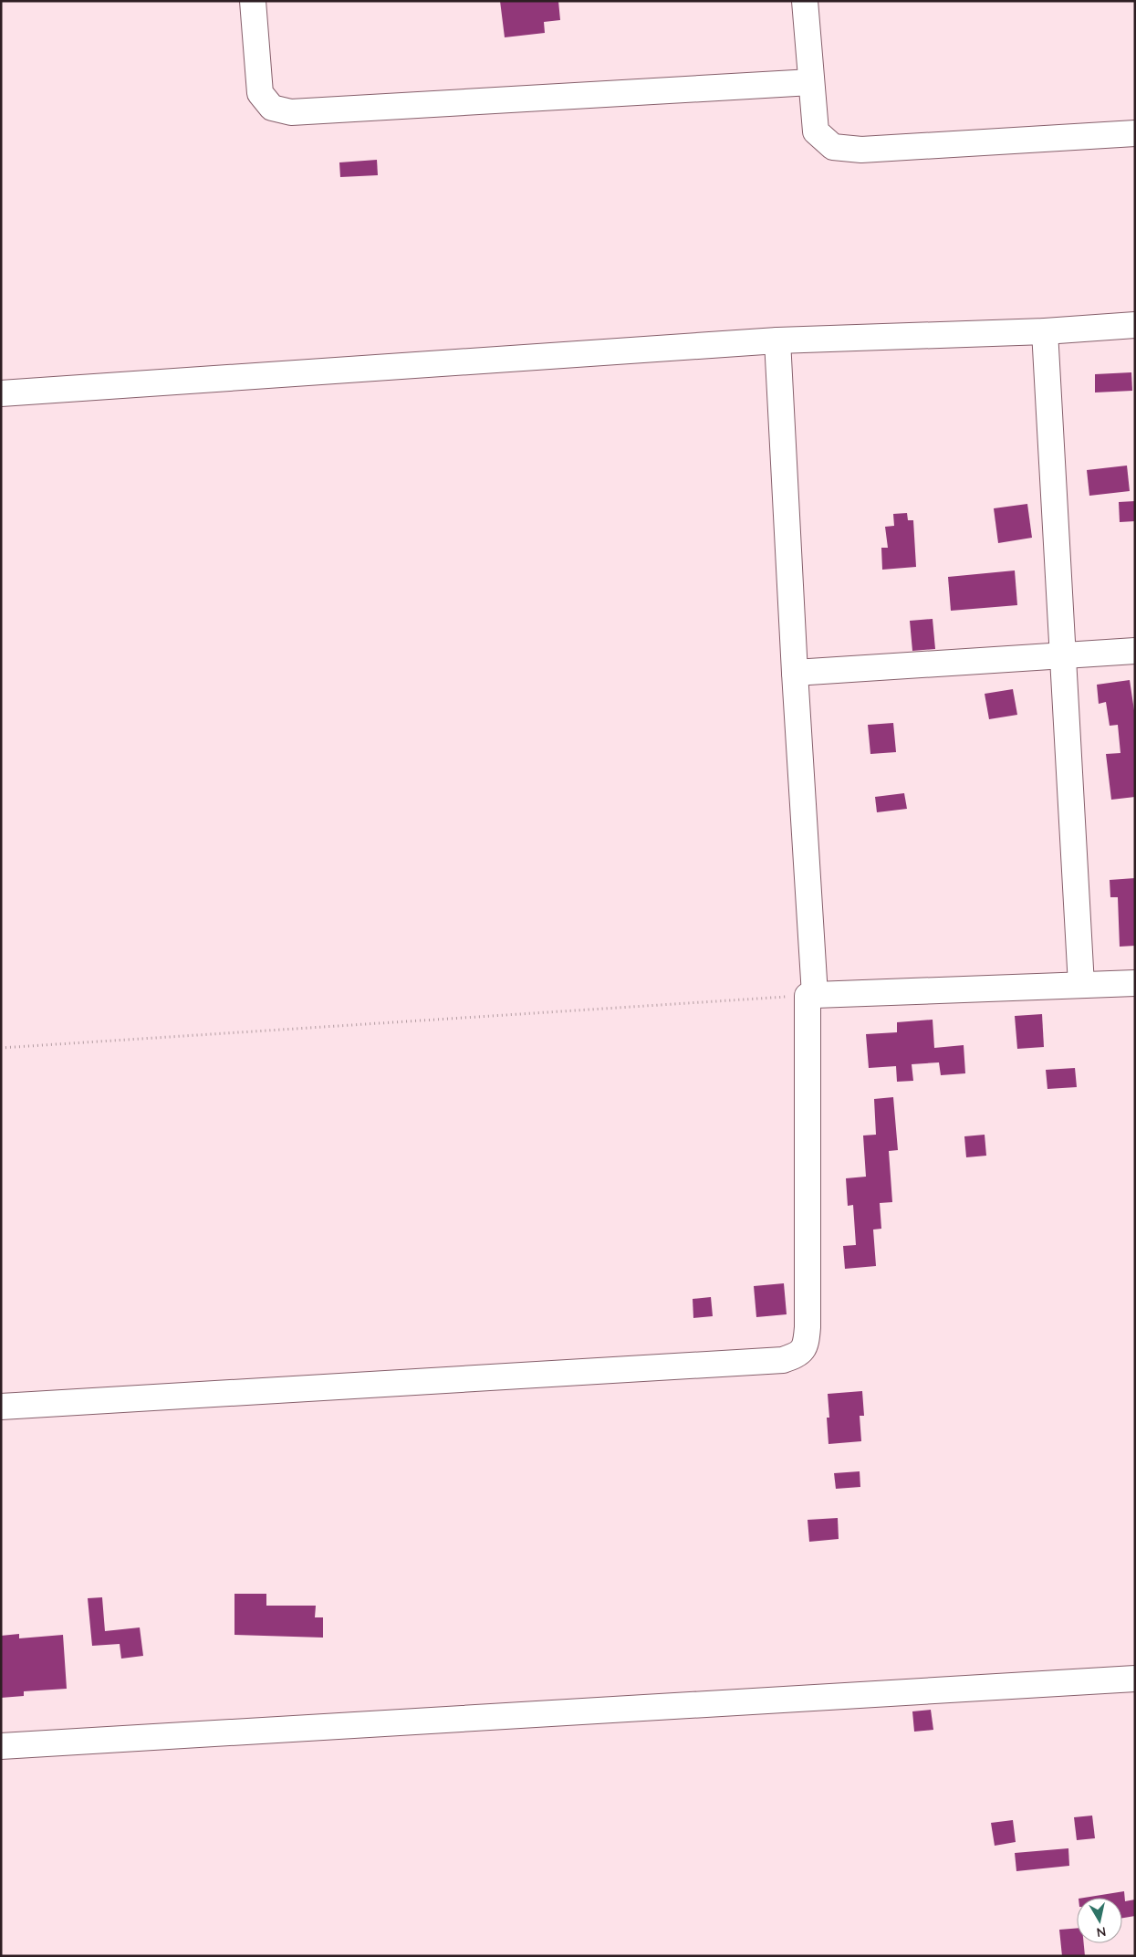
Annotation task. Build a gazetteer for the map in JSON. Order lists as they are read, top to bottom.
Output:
{
  "north": "bottom"
}
